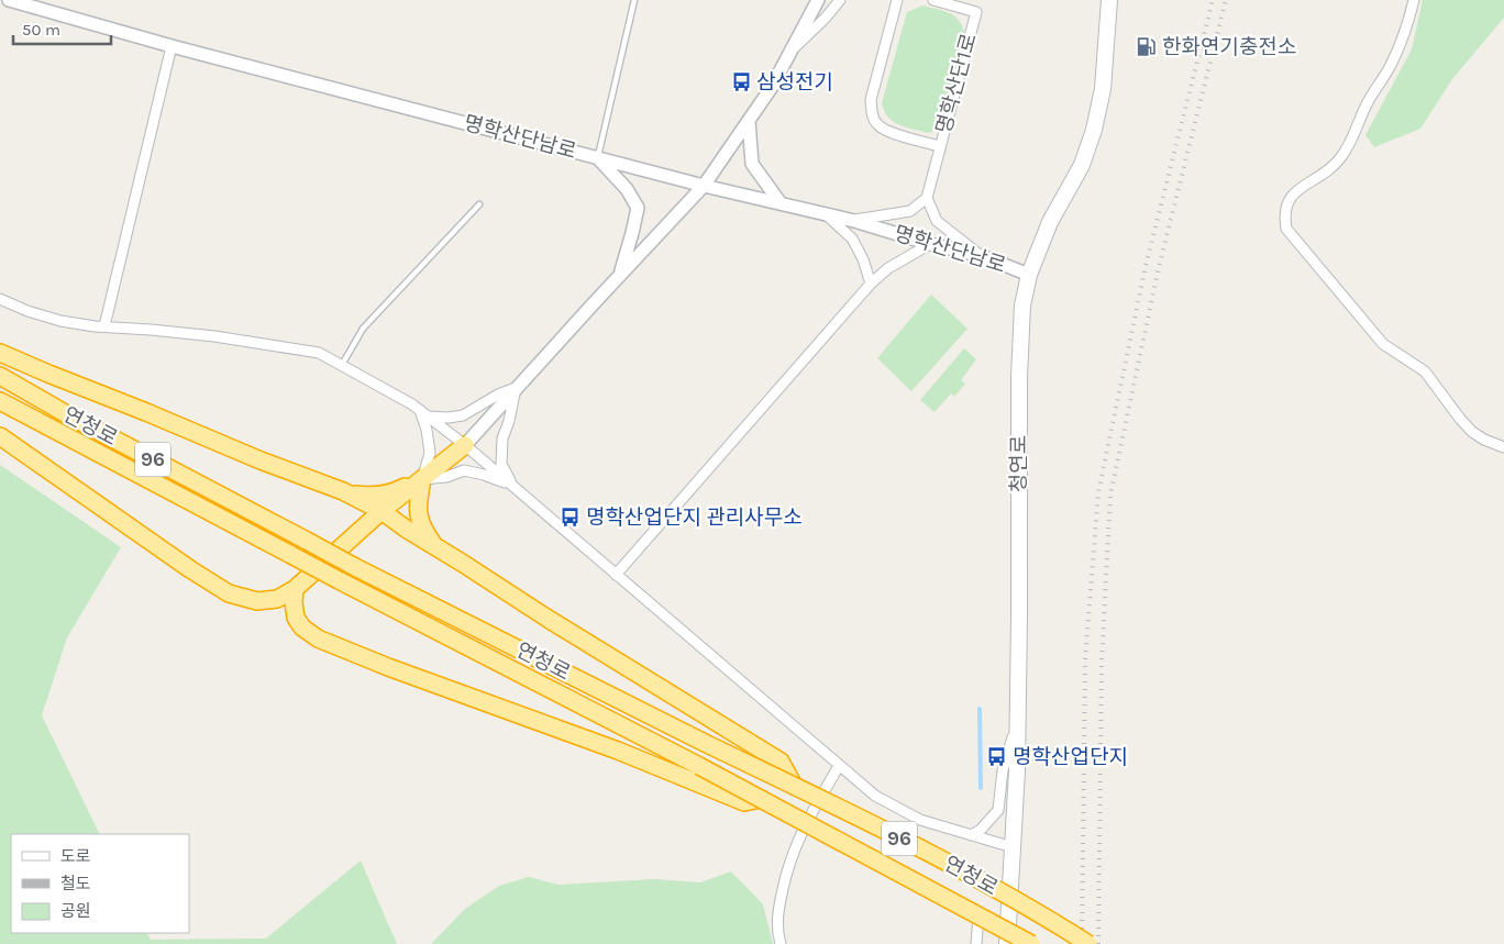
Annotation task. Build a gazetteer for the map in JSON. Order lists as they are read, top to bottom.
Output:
{
  "streets": {
    "highway": ["연청로", "96"],
    "main road": ["청연로"],
    "street": ["명학산단1로", "명학산단남로"]
  },
  "crossings": [
    ["명학산단남로", "청연로"]
  ],
  "places": {
    "fuel station": ["한화연기충전소"],
    "bus stop": ["삼성전기", "명학산업단지 관리사무소", "명학산업단지"]
  },
  "legend": ["도로", "철도", "공원"],
  "scale_bar": "50 m"
}
